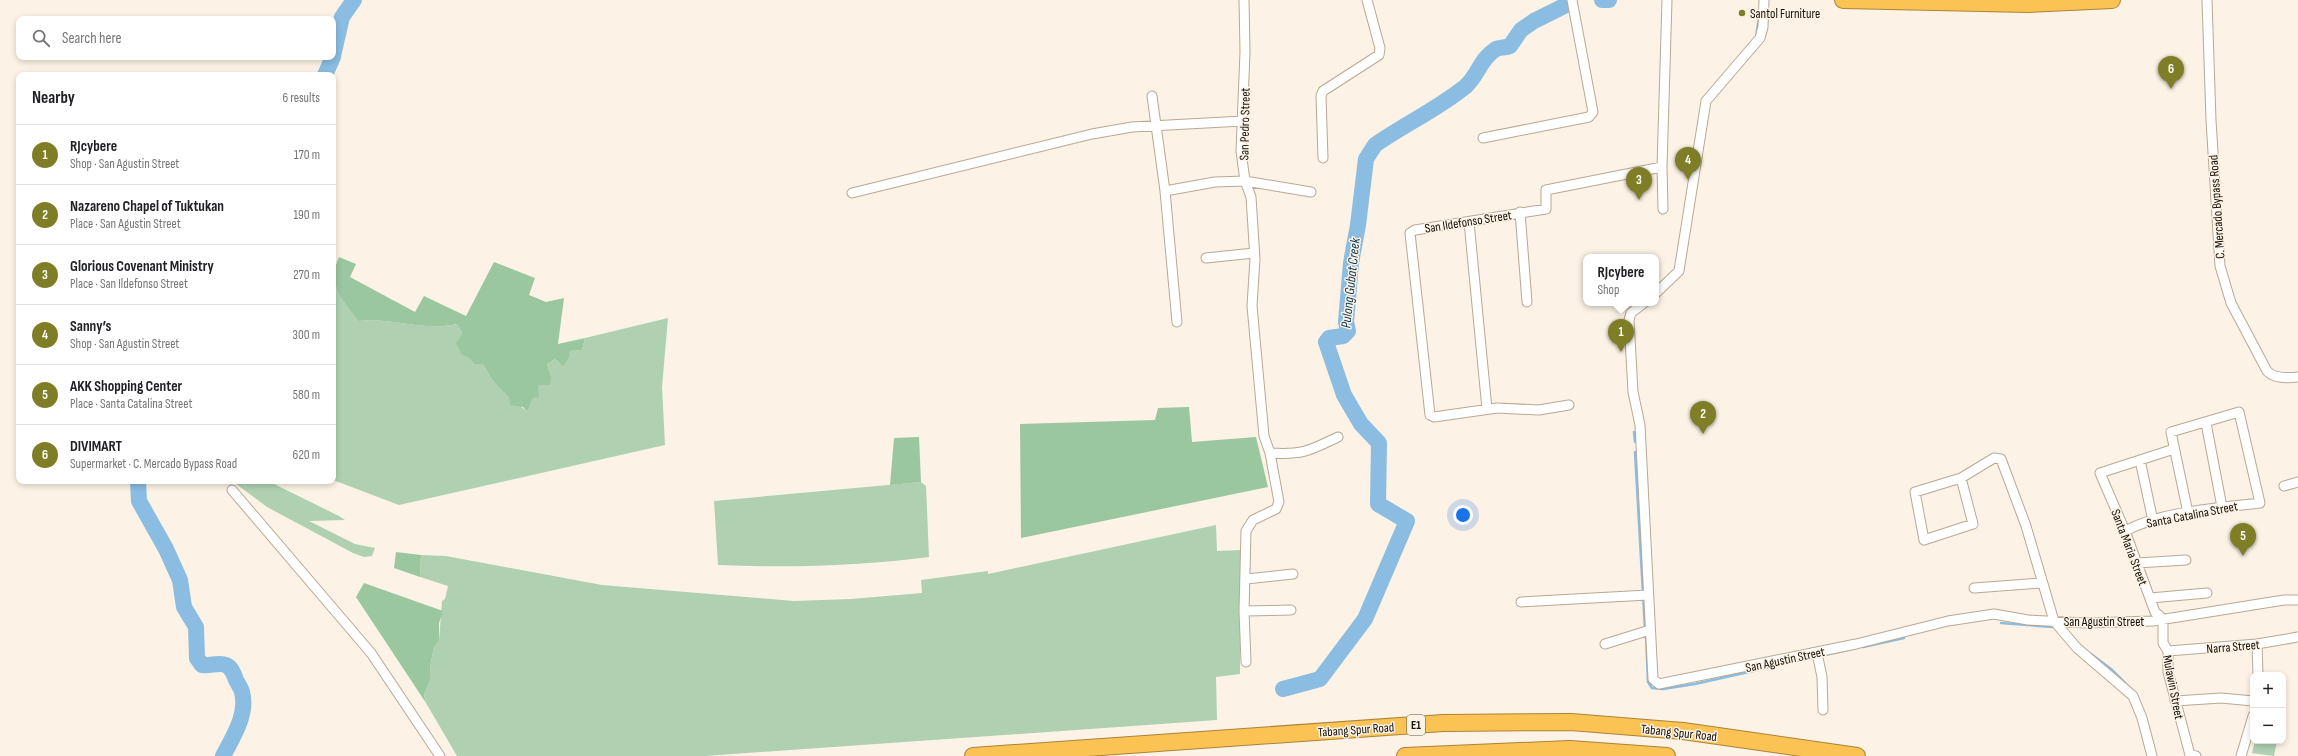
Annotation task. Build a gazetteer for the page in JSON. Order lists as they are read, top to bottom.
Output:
{
  "streets": {
    "highway": ["E1", "Tabang Spur Road"],
    "street": [
      "San Pedro Street",
      "C. Mercado Bypass Road",
      "San Ildefonso Street",
      "Santa Catalina Street",
      "Santa Maria Street",
      "San Agustin Street",
      "Narra Street",
      "Mulawin Street"
    ]
  },
  "crossings": [
    ["Santa Catalina Street", "Santa Maria Street"],
    ["Santa Maria Street", "San Agustin Street"],
    ["Santa Maria Street", "Mulawin Street"],
    ["San Agustin Street", "Mulawin Street"],
    ["Narra Street", "Mulawin Street"]
  ],
  "water": ["Pulong Gubat Creek"],
  "places": ["Santol Furniture"],
  "page": {
    "search": "Search here",
    "pins": [
      "6",
      "4",
      "3",
      "1",
      "2",
      "5"
    ],
    "heading": ["Nearby", "6 results"],
    "list": [
      {
        "mark": "1",
        "name": "RJcybere",
        "note": "Shop · San Agustin Street",
        "value": "170 m"
      },
      {
        "mark": "2",
        "name": "Nazareno Chapel of Tuktukan",
        "note": "Place · San Agustin Street",
        "value": "190 m"
      },
      {
        "mark": "3",
        "name": "Glorious Covenant Ministry",
        "note": "Place · San Ildefonso Street",
        "value": "270 m"
      },
      {
        "mark": "4",
        "name": "Sanny’s",
        "note": "Shop · San Agustin Street",
        "value": "300 m"
      },
      {
        "mark": "5",
        "name": "AKK Shopping Center",
        "note": "Place · Santa Catalina Street",
        "value": "580 m"
      },
      {
        "mark": "6",
        "name": "DIVIMART",
        "note": "Supermarket · C. Mercado Bypass Road",
        "value": "620 m"
      }
    ],
    "popup": ["RJcybere", "Shop"],
    "map_buttons": ["+", "−"]
  }
}
